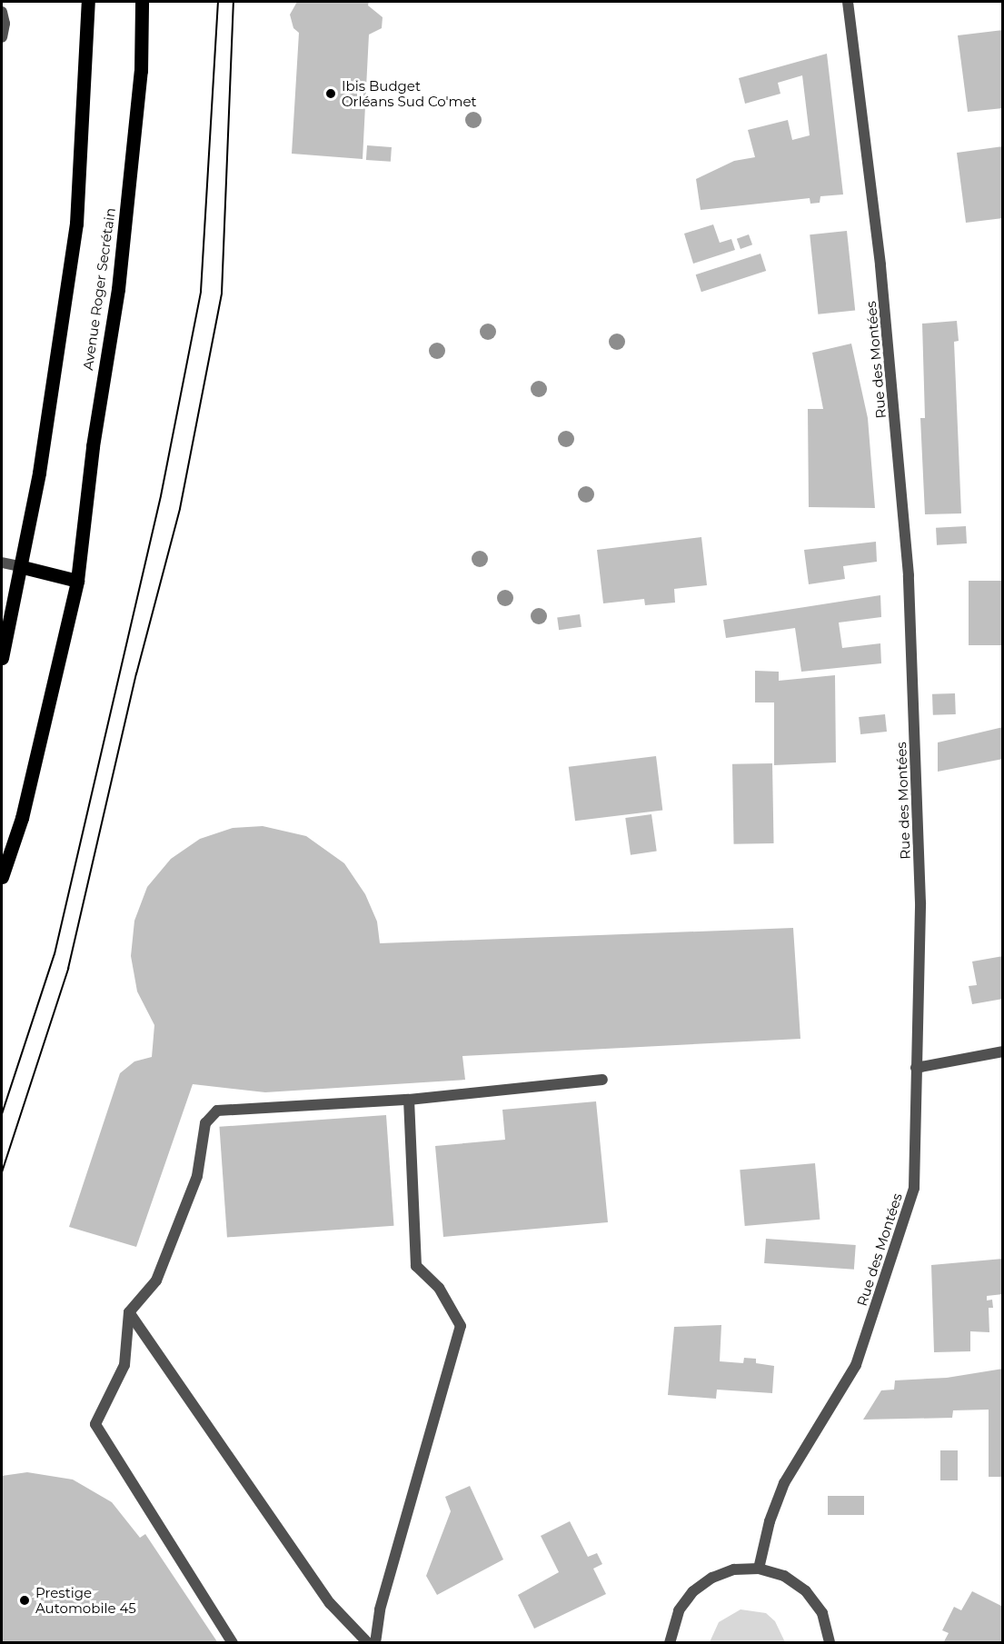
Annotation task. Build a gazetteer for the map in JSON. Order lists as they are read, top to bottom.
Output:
{
  "streets": {
    "main road": ["Avenue Roger Secrétain"],
    "street": ["Rue des Montées"]
  },
  "places": ["Ibis Budget Orléans Sud Co'met", "Prestige Automobile 45"]
}
